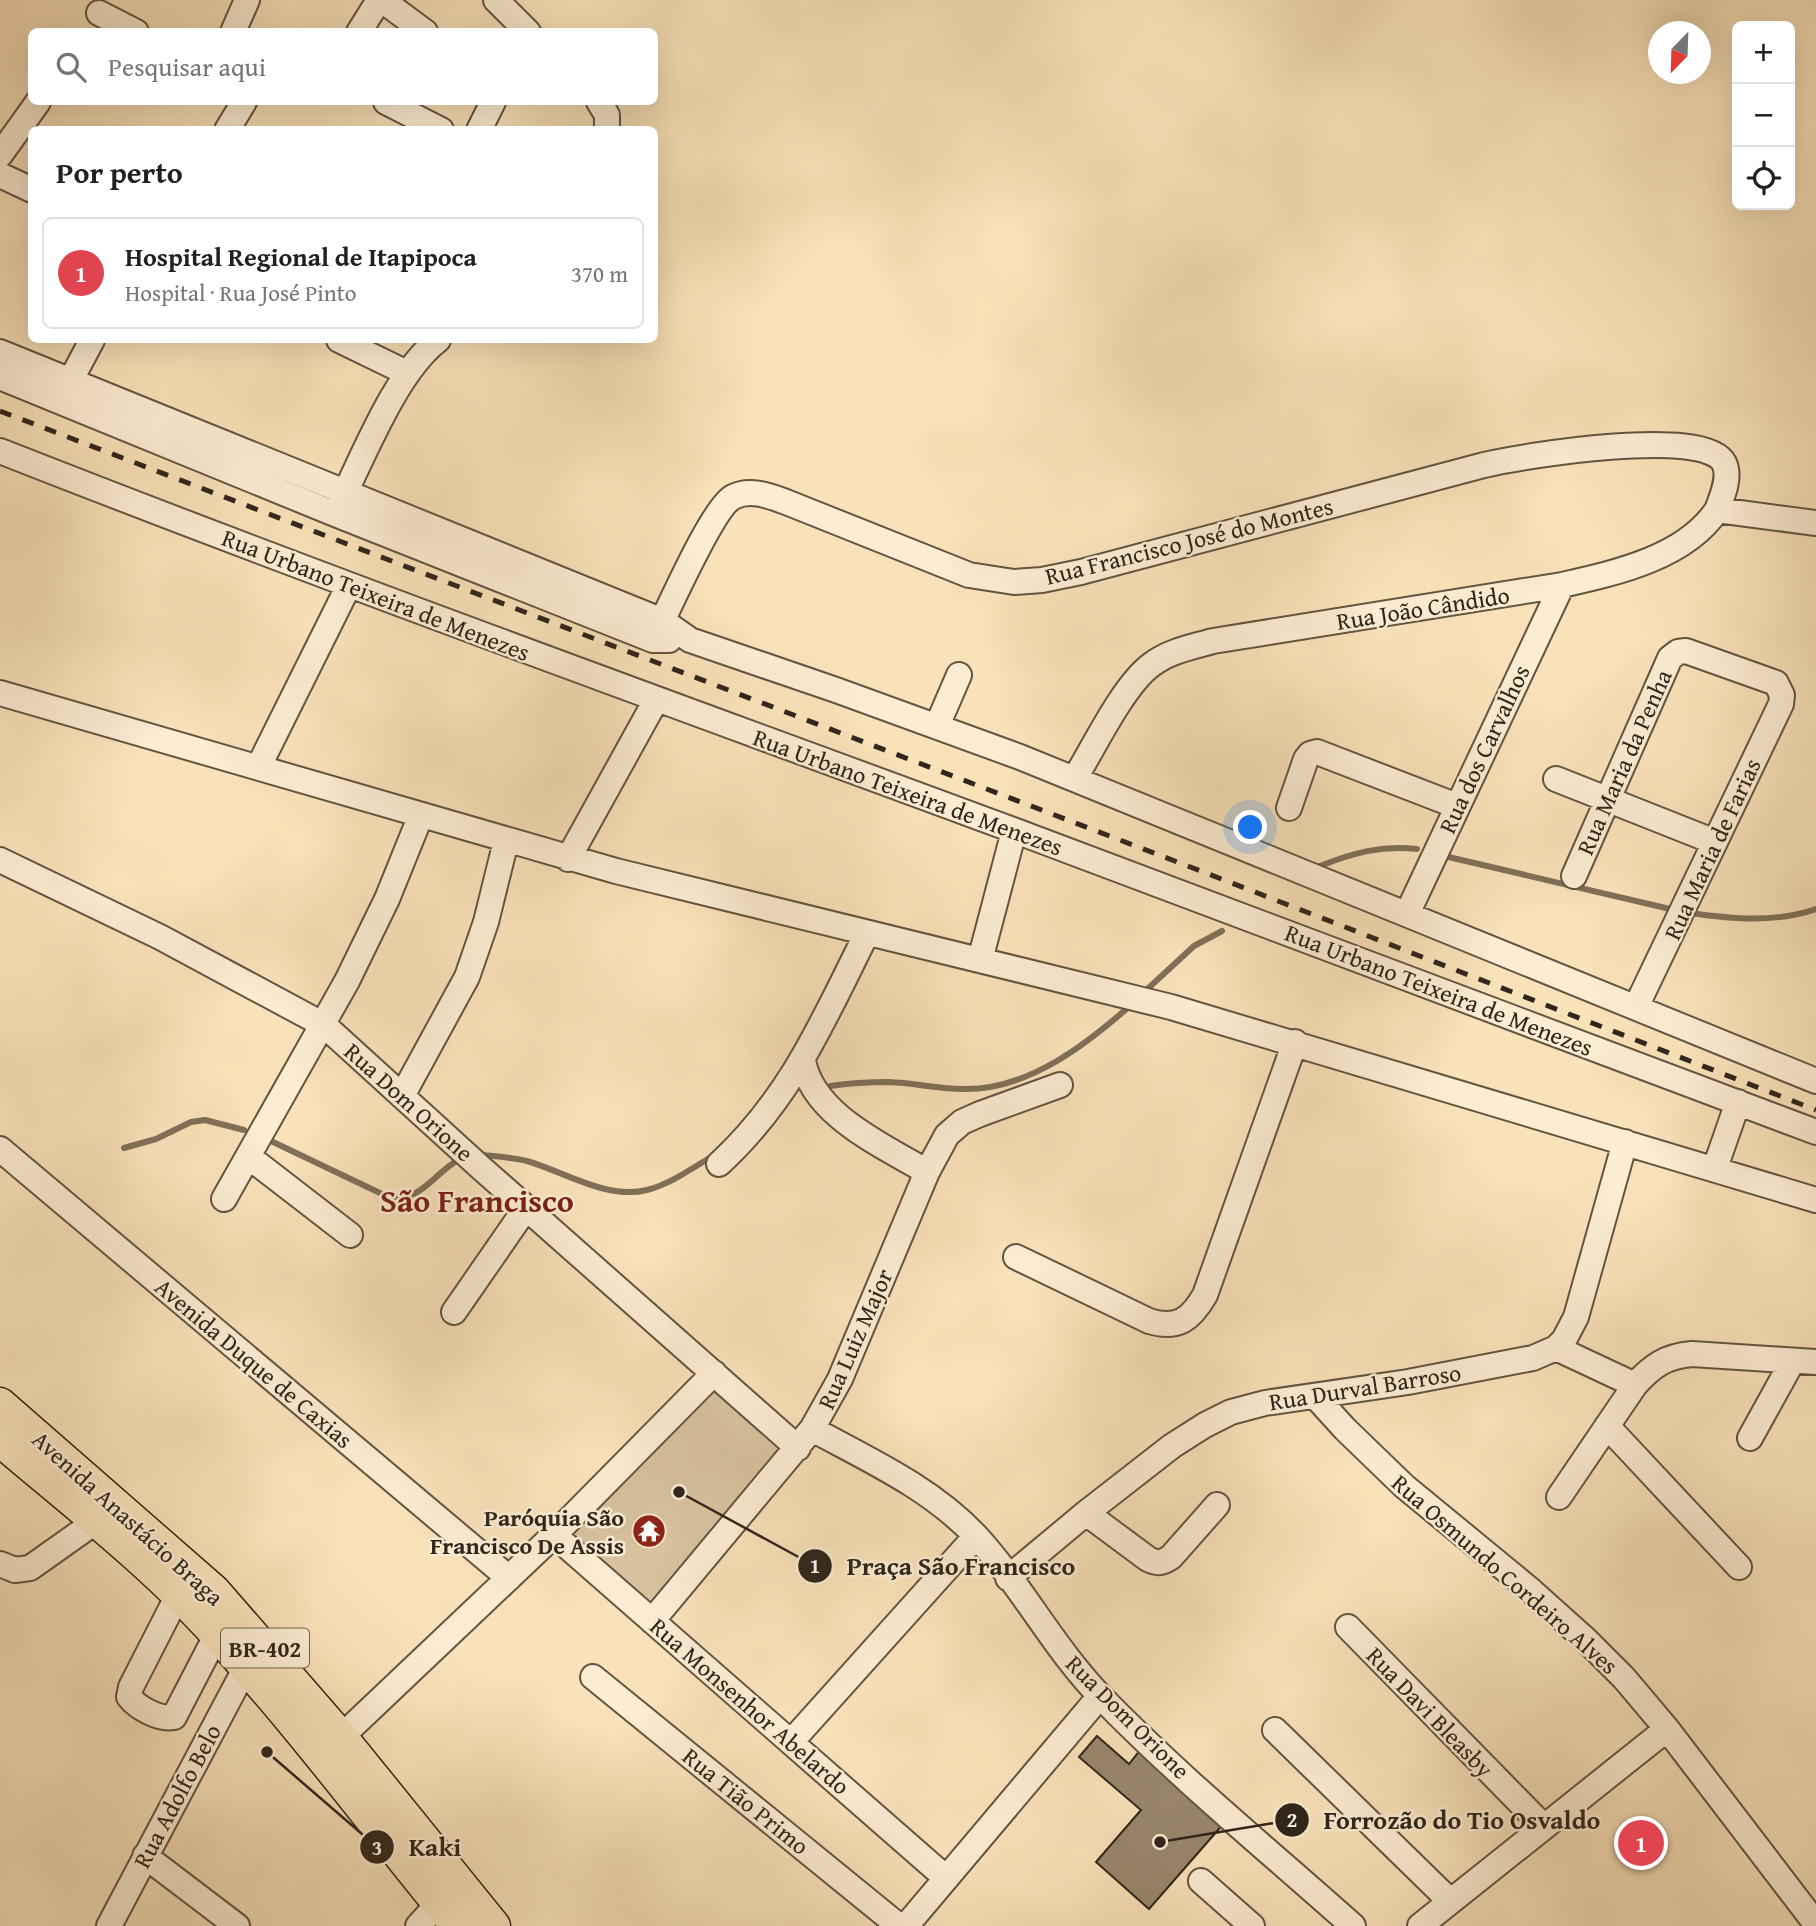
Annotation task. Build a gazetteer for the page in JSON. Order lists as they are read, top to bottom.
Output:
{
  "streets": {
    "main road": ["Avenida Anastácio Braga", "BR-402"],
    "street": [
      "Rua Francisco José do Montes",
      "Rua Urbano Teixeira de Menezes",
      "Rua João Cândido",
      "Rua dos Carvalhos",
      "Rua Maria da Penha",
      "Rua Maria de Farias",
      "Rua Dom Orione",
      "Rua Luiz Major",
      "Avenida Duque de Caxias",
      "Rua Durval Barroso",
      "Rua Osmundo Cordeiro Alves",
      "Rua Monsenhor Abelardo",
      "Rua Davi Bleasby",
      "Rua Adolfo Belo",
      "Rua Tião Primo"
    ]
  },
  "crossings": [
    ["Rua Francisco José do Montes", "Rua João Cândido"],
    ["Rua João Cândido", "Rua dos Carvalhos"],
    ["Rua Maria da Penha", "Rua Maria de Farias"],
    ["Rua Dom Orione", "Rua Luiz Major"],
    ["Rua Dom Orione", "Rua Durval Barroso"],
    ["Rua Luiz Major", "Rua Monsenhor Abelardo"],
    ["Rua Durval Barroso", "Rua Osmundo Cordeiro Alves"],
    ["Avenida Anastácio Braga", "Rua Adolfo Belo"]
  ],
  "districts": ["São Francisco"],
  "places": {
    "other": ["Praça São Francisco", "Kaki", "Forrozão do Tio Osvaldo"],
    "temple": ["Paróquia São Francisco De Assis"]
  },
  "north": "bottom left",
  "page": {
    "map_buttons": ["+", "−"],
    "search": "Pesquisar aqui",
    "heading": "Por perto",
    "list": [
      {
        "mark": "1",
        "name": "Hospital Regional de Itapipoca",
        "note": "Hospital · Rua José Pinto",
        "value": "370 m"
      }
    ],
    "pins": "1"
  }
}
